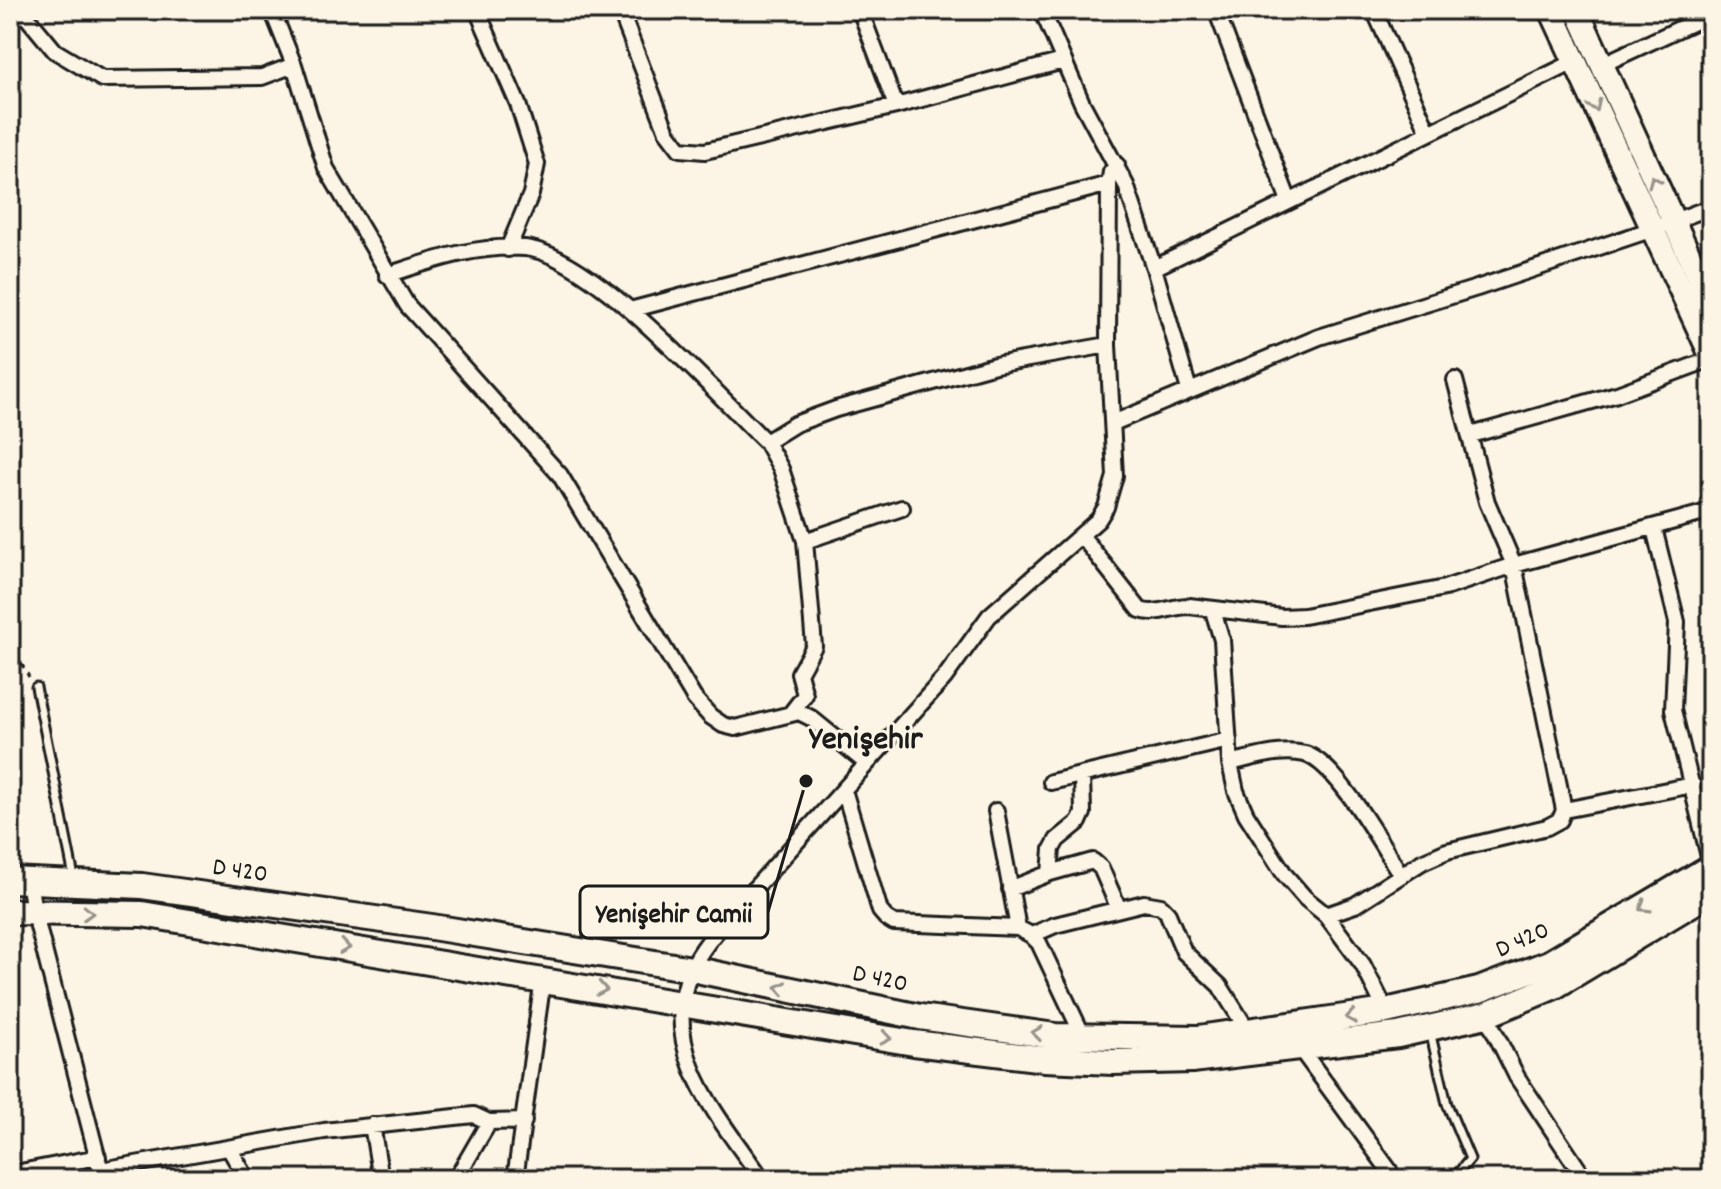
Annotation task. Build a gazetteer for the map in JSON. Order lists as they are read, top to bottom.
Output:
{
  "streets": {
    "highway": ["D 420"]
  },
  "districts": ["Yenişehir"],
  "places": ["Yenişehir Camii"]
}
